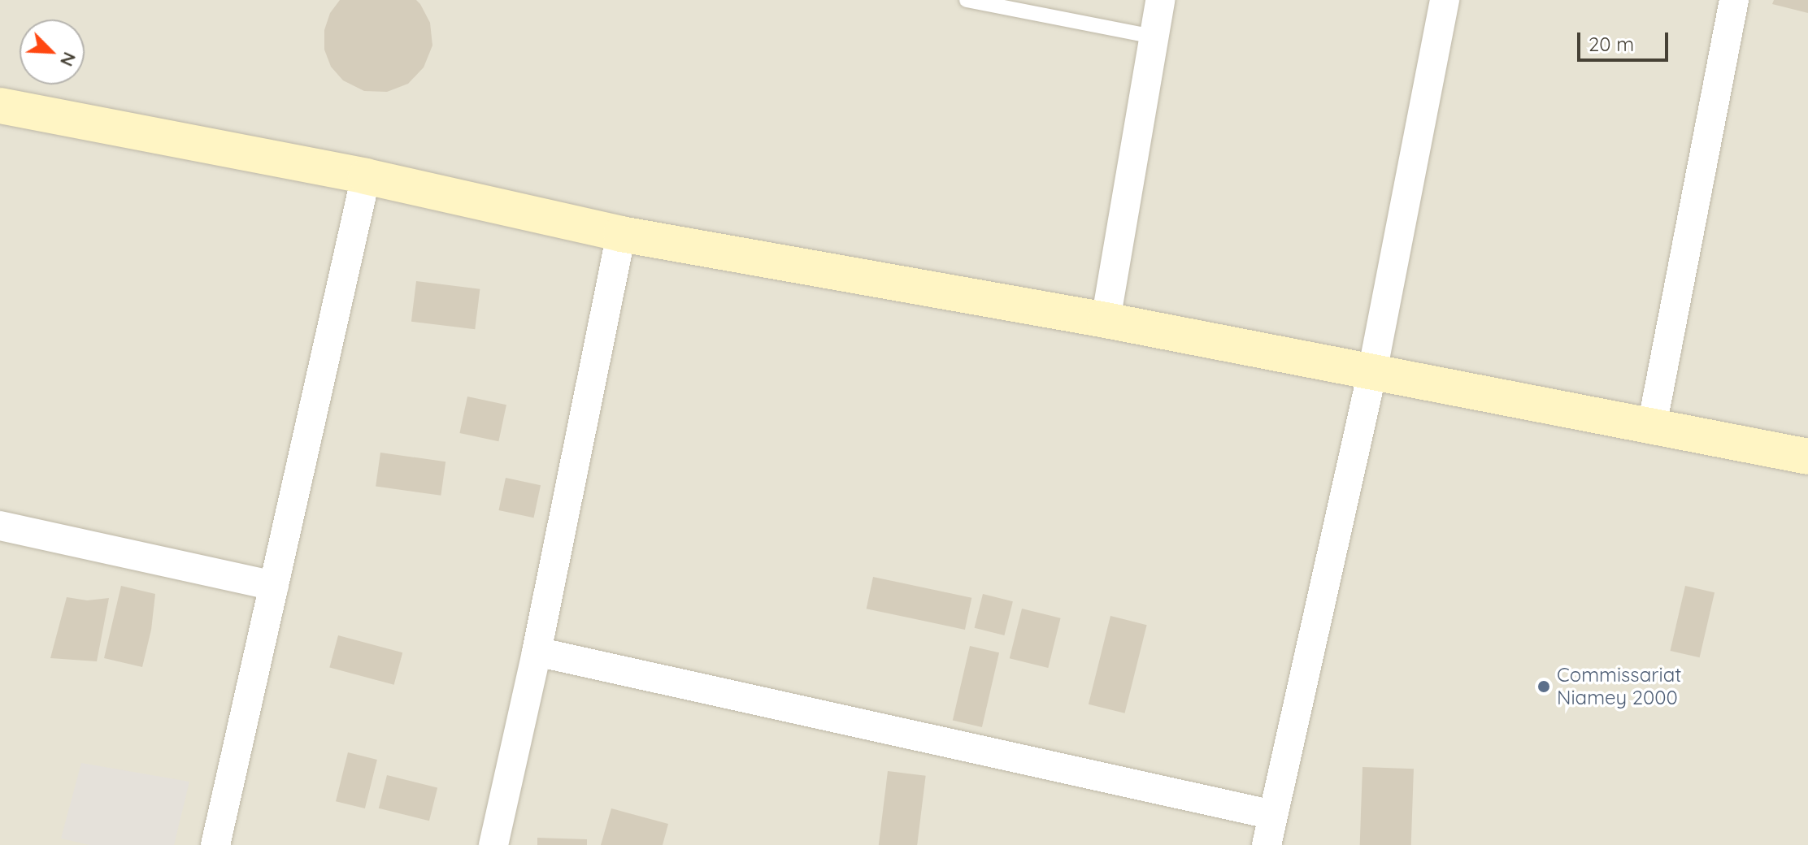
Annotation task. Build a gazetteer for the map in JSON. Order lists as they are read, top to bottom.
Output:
{
  "places": ["Commissariat Niamey 2000"],
  "scale_bar": "20 m",
  "north": "bottom right"
}
